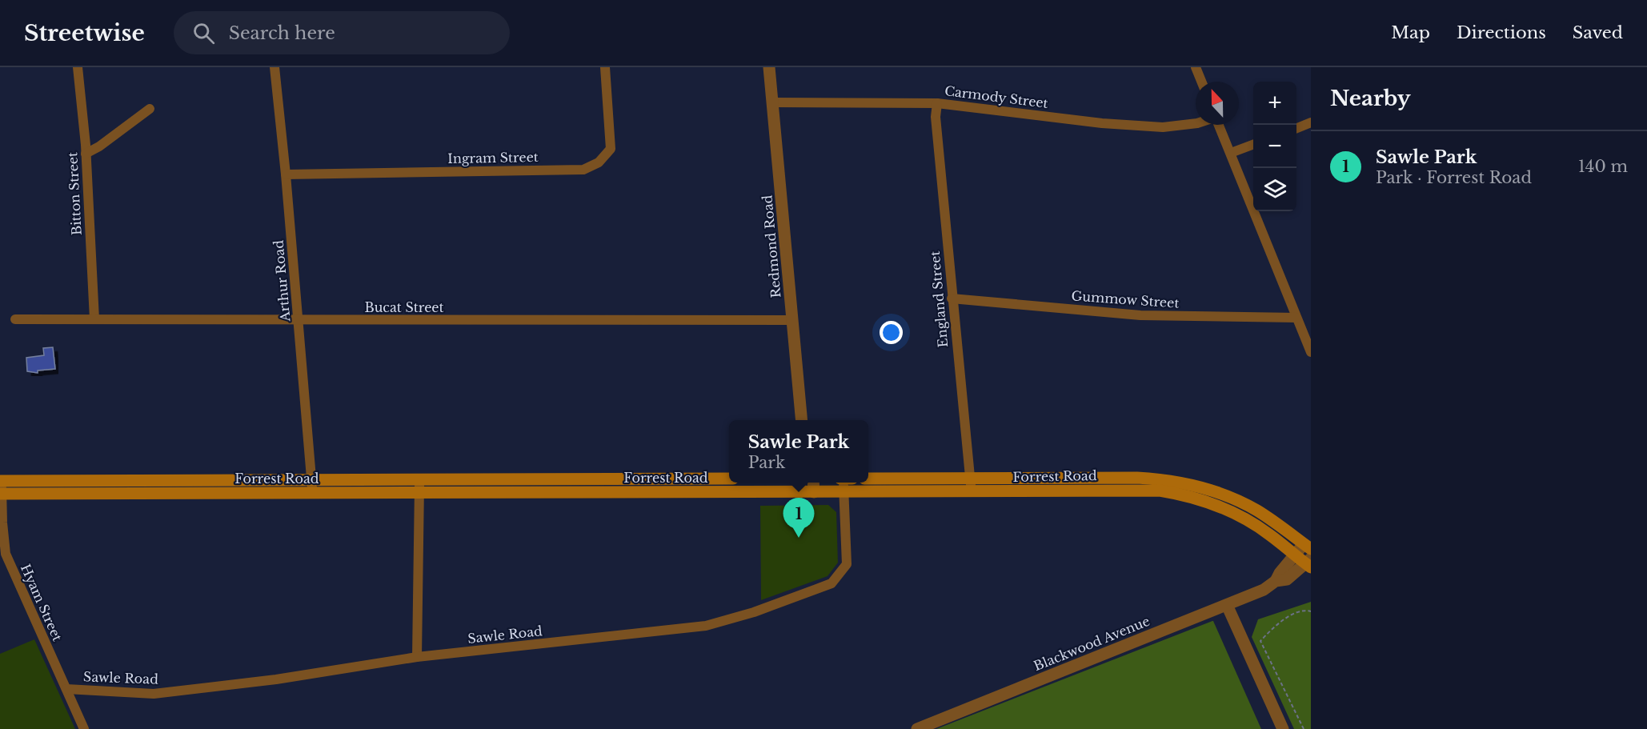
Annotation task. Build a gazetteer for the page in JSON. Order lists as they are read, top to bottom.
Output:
{
  "streets": {
    "main road": ["Forrest Road"],
    "street": [
      "Carmody Street",
      "Ingram Street",
      "Bitton Street",
      "Redmond Road",
      "Arthur Road",
      "England Street",
      "Gummow Street",
      "Bucat Street",
      "Hyam Street",
      "Sawle Road",
      "Blackwood Avenue"
    ]
  },
  "crossings": [
    ["Carmody Street", "Redmond Road"],
    ["Carmody Street", "England Street"],
    ["Ingram Street", "Arthur Road"],
    ["Bitton Street", "Bucat Street"],
    ["Redmond Road", "Bucat Street"],
    ["Arthur Road", "Bucat Street"],
    ["Arthur Road", "Forrest Road"],
    ["England Street", "Gummow Street"],
    ["England Street", "Forrest Road"],
    ["Forrest Road", "Hyam Street"],
    ["Forrest Road", "Sawle Road"],
    ["Forrest Road", "Blackwood Avenue"],
    ["Hyam Street", "Sawle Road"]
  ],
  "north": "top",
  "page": {
    "header": "Streetwise",
    "search": "Search here",
    "nav": ["Map", "Directions", "Saved"],
    "heading": "Nearby",
    "map_buttons": ["+", "−"],
    "list": [
      {
        "mark": "1",
        "name": "Sawle Park",
        "note": "Park · Forrest Road",
        "value": "140 m"
      }
    ],
    "popup": ["Sawle Park", "Park"],
    "pins": "1"
  }
}
